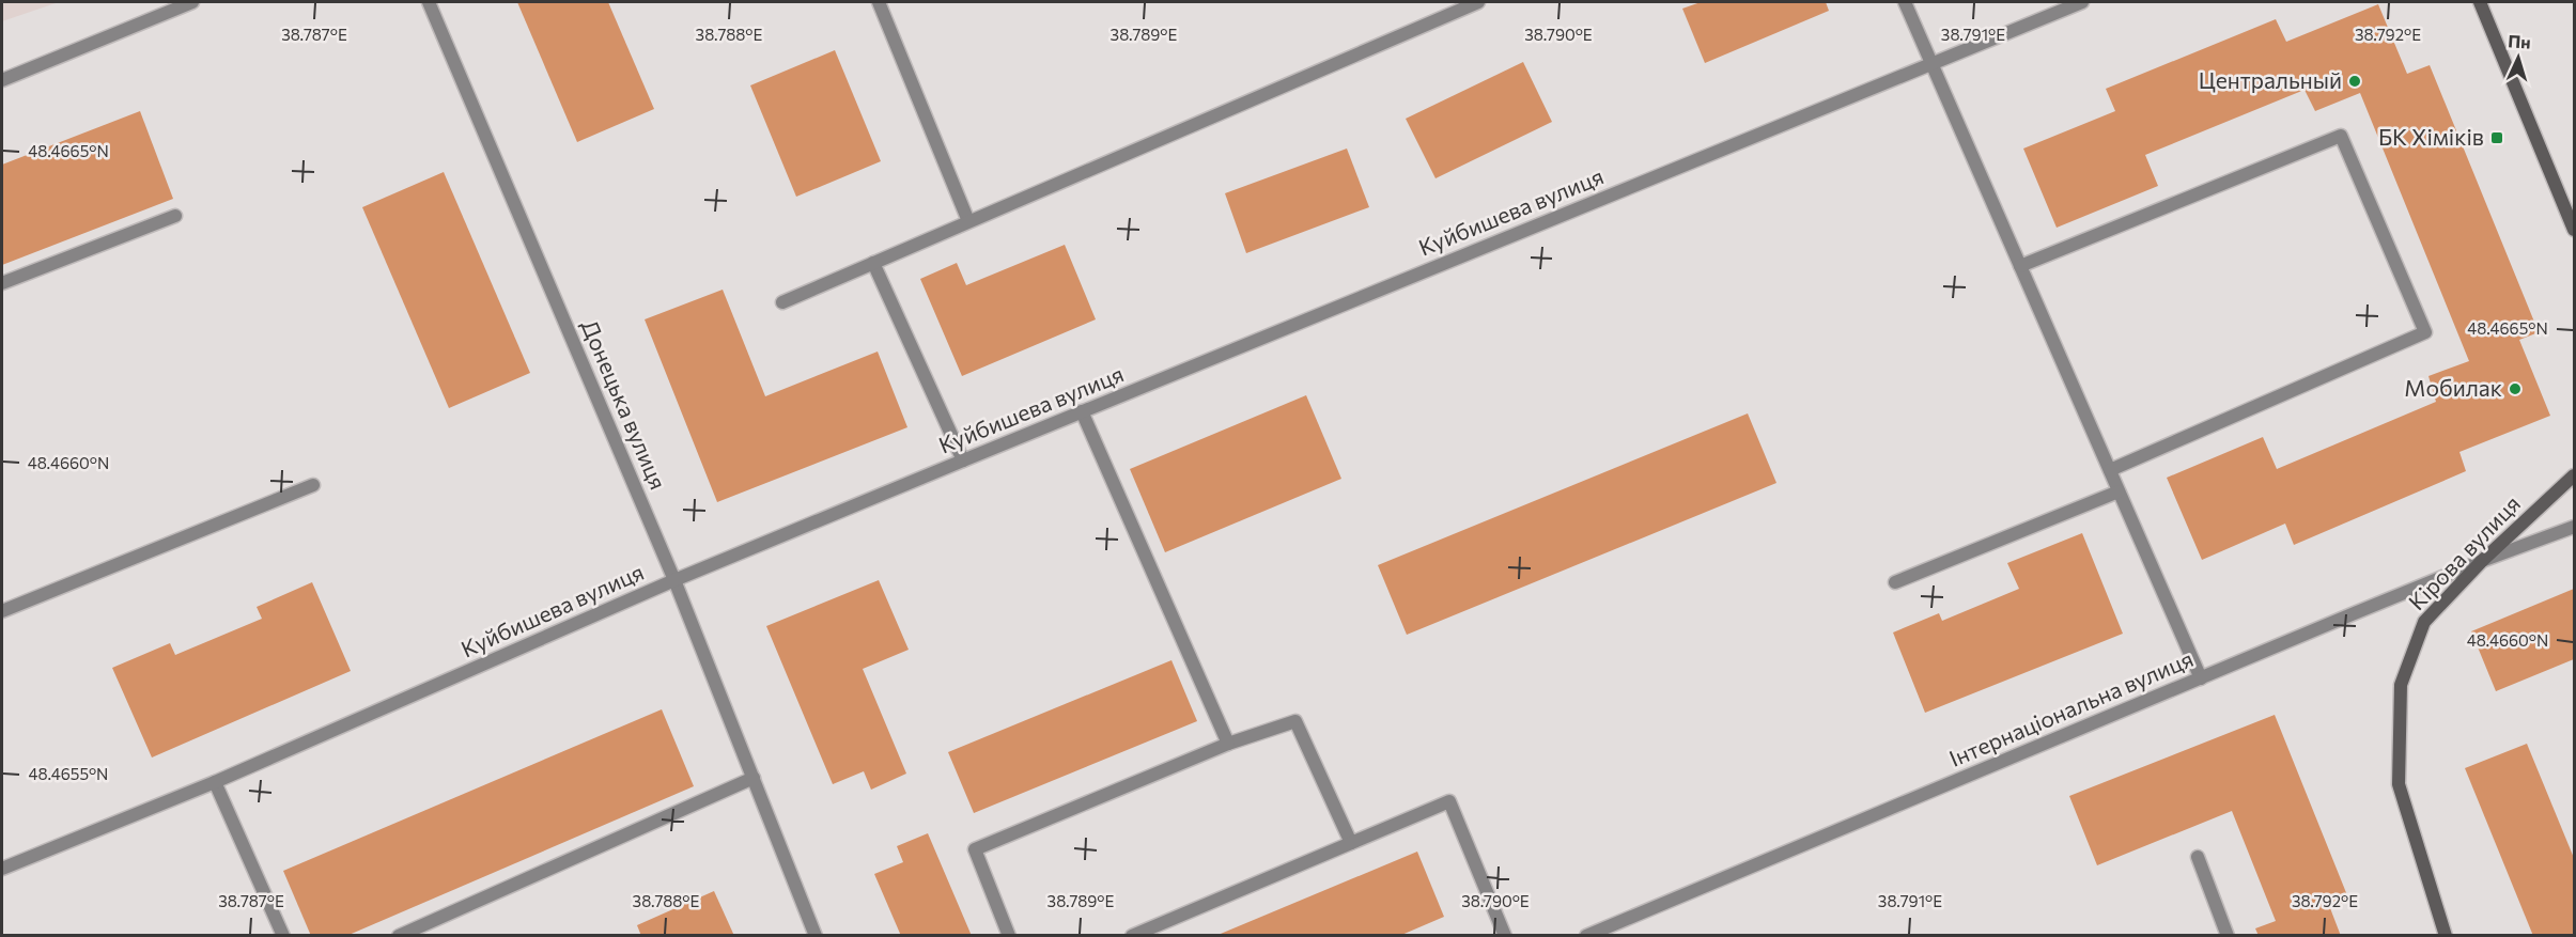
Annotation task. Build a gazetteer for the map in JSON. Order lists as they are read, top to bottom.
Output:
{
  "streets": {
    "main road": ["Кірова вулиця"],
    "street": ["Куйбишева вулиця", "Донецька вулиця", "Інтернаціональна вулиця"]
  },
  "crossings": [
    ["Куйбишева вулиця", "Донецька вулиця"],
    ["Кірова вулиця", "Інтернаціональна вулиця"]
  ],
  "places": {
    "other": ["Центральный", "Мобилак"],
    "transit": ["БК Хіміків"]
  },
  "north": "top",
  "coordinates": [
    "38.787°E",
    "38.788°E",
    "38.789°E",
    "38.790°E",
    "38.791°E",
    "38.792°E",
    "48.4665°N",
    "48.4660°N",
    "48.4655°N"
  ]
}
